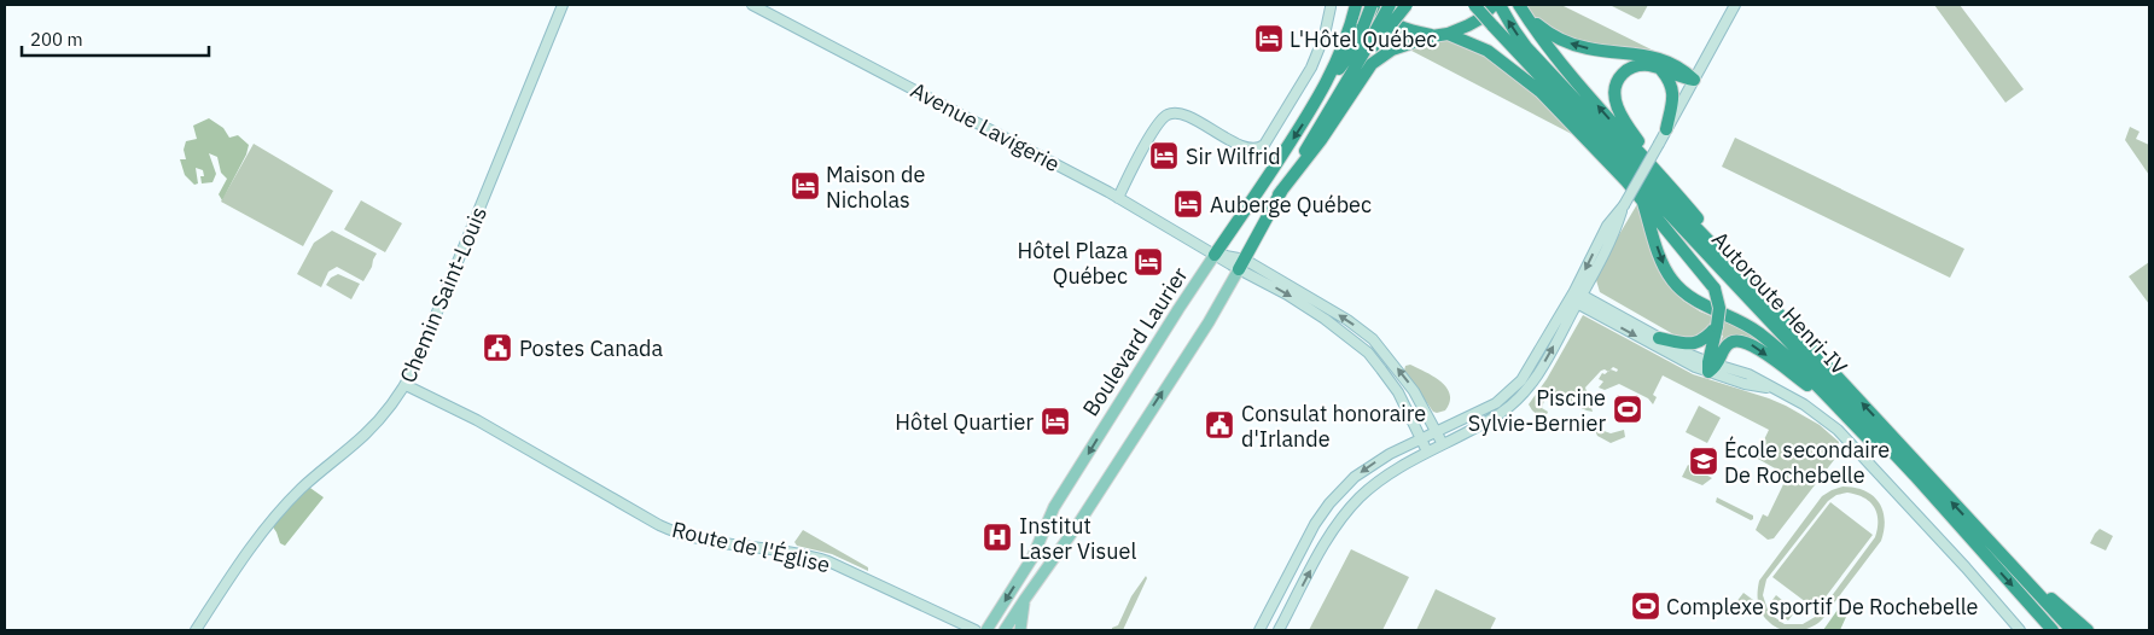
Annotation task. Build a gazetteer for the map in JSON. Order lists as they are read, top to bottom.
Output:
{
  "streets": {
    "highway": ["Autoroute Henri-IV", "Boulevard Laurier"],
    "street": ["Avenue Lavigerie", "Chemin Saint-Louis", "Route de l'Église"]
  },
  "crossings": [
    ["Avenue Lavigerie", "Boulevard Laurier"],
    ["Chemin Saint-Louis", "Route de l'Église"]
  ],
  "places": {
    "hotel": [
      "L'Hôtel Québec",
      "Sir Wilfrid",
      "Maison de Nicholas",
      "Auberge Québec",
      "Hôtel Plaza Québec",
      "Hôtel Quartier"
    ],
    "public building": ["Postes Canada", "Consulat honoraire d'Irlande"],
    "sports": ["Piscine Sylvie-Bernier", "Complexe sportif De Rochebelle"],
    "school or university": ["École secondaire De Rochebelle"],
    "hospital": ["Institut Laser Visuel"]
  },
  "scale_bar": "200 m"
}
